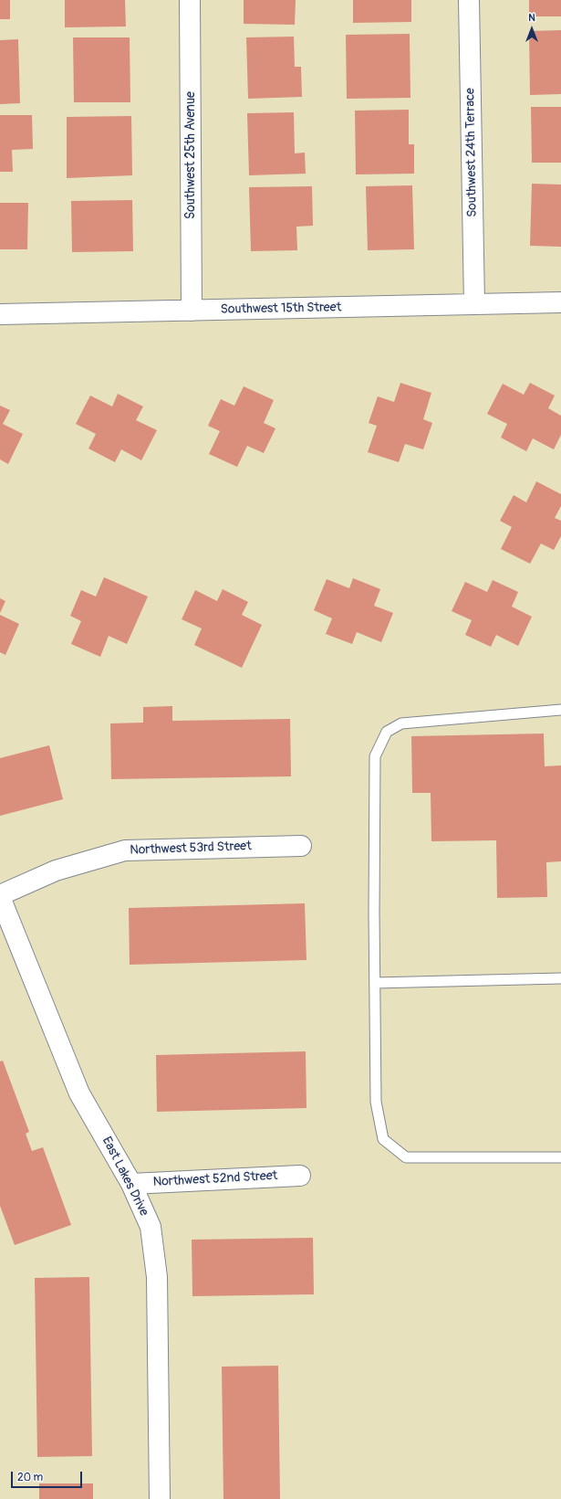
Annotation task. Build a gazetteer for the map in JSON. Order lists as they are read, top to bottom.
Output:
{
  "streets": {
    "street": [
      "Southwest 24th Terrace",
      "Southwest 25th Avenue",
      "Southwest 15th Street",
      "Northwest 53rd Street",
      "East Lakes Drive",
      "Northwest 52nd Street"
    ]
  },
  "crossings": [
    ["Southwest 24th Terrace", "Southwest 15th Street"],
    ["Southwest 25th Avenue", "Southwest 15th Street"],
    ["Northwest 53rd Street", "East Lakes Drive"],
    ["East Lakes Drive", "Northwest 52nd Street"]
  ],
  "scale_bar": "20 m",
  "north": "top"
}
